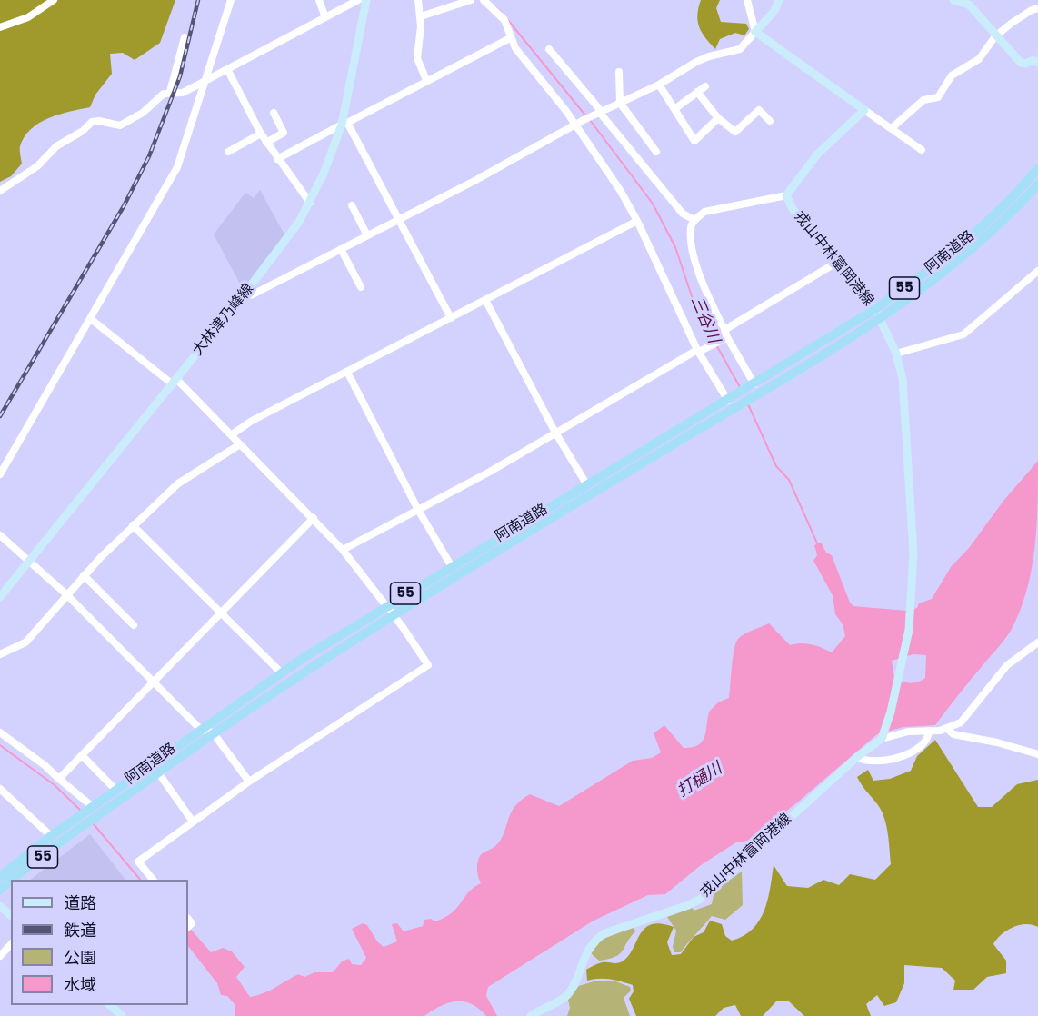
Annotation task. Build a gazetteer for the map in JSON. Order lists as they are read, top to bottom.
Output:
{
  "streets": {
    "highway": ["阿南道路", "55"],
    "main road": ["戎山中林富岡港線", "大林津乃峰線"]
  },
  "crossings": [
    ["阿南道路", "戎山中林富岡港線"]
  ],
  "water": ["三谷川", "打樋川"],
  "legend": [
    "道路",
    "鉄道",
    "公園",
    "水域"
  ]
}
